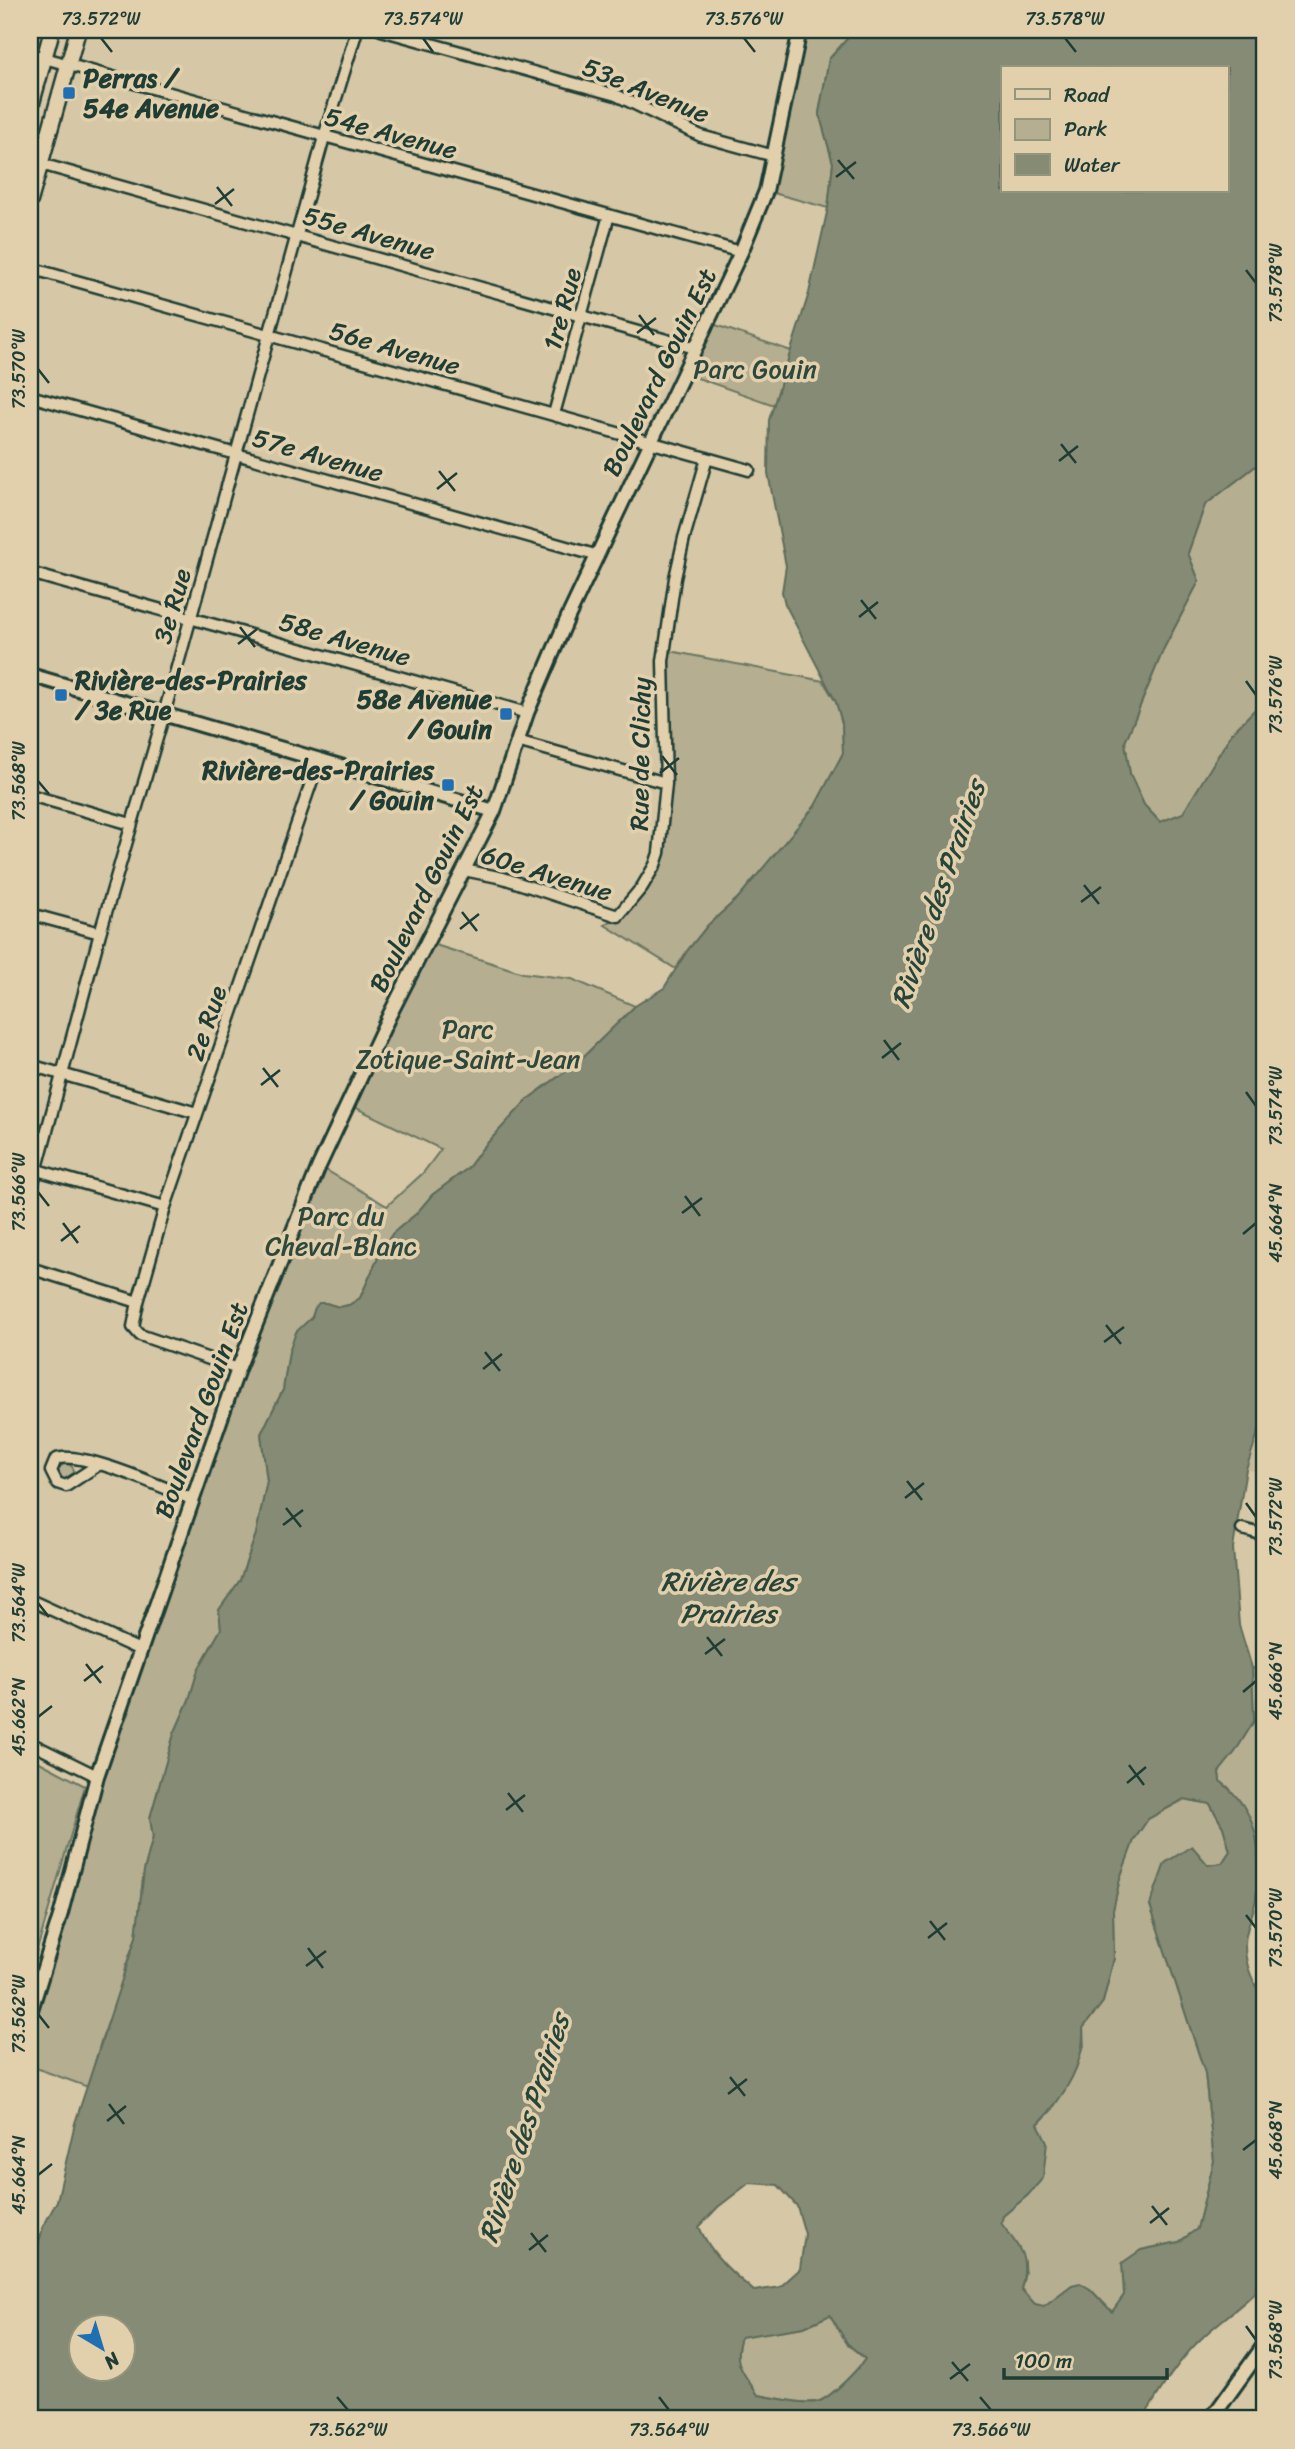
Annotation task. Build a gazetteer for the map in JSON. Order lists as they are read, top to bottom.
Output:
{
  "streets": {
    "street": [
      "53e Avenue",
      "54e Avenue",
      "55e Avenue",
      "1re Rue",
      "56e Avenue",
      "Boulevard Gouin Est",
      "57e Avenue",
      "3e Rue",
      "58e Avenue",
      "Rue de Clichy",
      "60e Avenue",
      "2e Rue"
    ]
  },
  "crossings": [
    ["53e Avenue", "Boulevard Gouin Est"],
    ["54e Avenue", "1re Rue"],
    ["54e Avenue", "Boulevard Gouin Est"],
    ["54e Avenue", "3e Rue"],
    ["55e Avenue", "1re Rue"],
    ["55e Avenue", "Boulevard Gouin Est"],
    ["55e Avenue", "3e Rue"],
    ["1re Rue", "56e Avenue"],
    ["56e Avenue", "Boulevard Gouin Est"],
    ["56e Avenue", "3e Rue"],
    ["56e Avenue", "Rue de Clichy"],
    ["Boulevard Gouin Est", "57e Avenue"],
    ["Boulevard Gouin Est", "58e Avenue"],
    ["Boulevard Gouin Est", "60e Avenue"],
    ["Boulevard Gouin Est", "2e Rue"],
    ["57e Avenue", "3e Rue"],
    ["3e Rue", "58e Avenue"],
    ["Rue de Clichy", "60e Avenue"]
  ],
  "water": ["Rivière des Prairies"],
  "parks": ["Parc Gouin", "Parc Zotique-Saint-Jean", "Parc du Cheval-Blanc"],
  "places": {
    "transit": [
      "Perras / 54e Avenue",
      "Rivière-des-Prairies / 3e Rue",
      "58e Avenue / Gouin",
      "Rivière-des-Prairies / Gouin"
    ]
  },
  "legend": ["Road", "Park", "Water"],
  "scale_bar": "100 m",
  "north": "bottom right",
  "coordinates": [
    "73.572°W",
    "73.574°W",
    "73.576°W",
    "73.578°W",
    "73.570°W",
    "73.568°W",
    "73.566°W",
    "45.664°N",
    "73.564°W",
    "45.666°N",
    "45.662°N",
    "73.562°W",
    "45.668°N"
  ]
}
